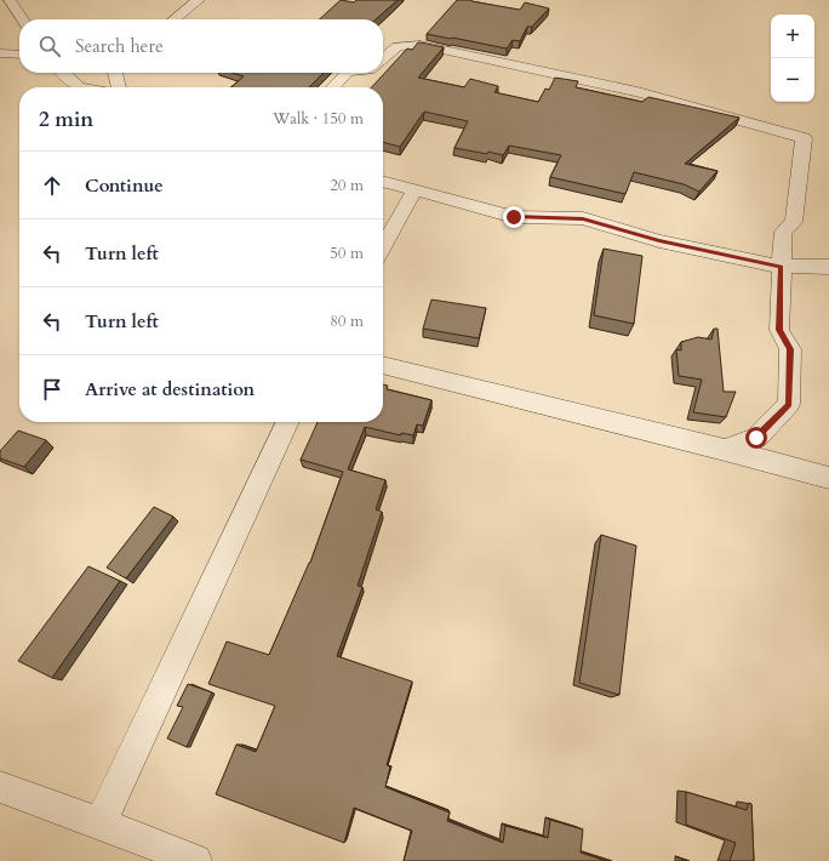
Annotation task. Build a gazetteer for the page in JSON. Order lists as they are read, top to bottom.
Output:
{
  "page": {
    "map_buttons": ["+", "−"],
    "search": "Search here",
    "heading": ["2 min", "Walk · 150 m"],
    "list": [
      ["Continue", "20 m"],
      ["Turn left", "50 m"],
      ["Turn left", "80 m"],
      "Arrive at destination"
    ]
  }
}
